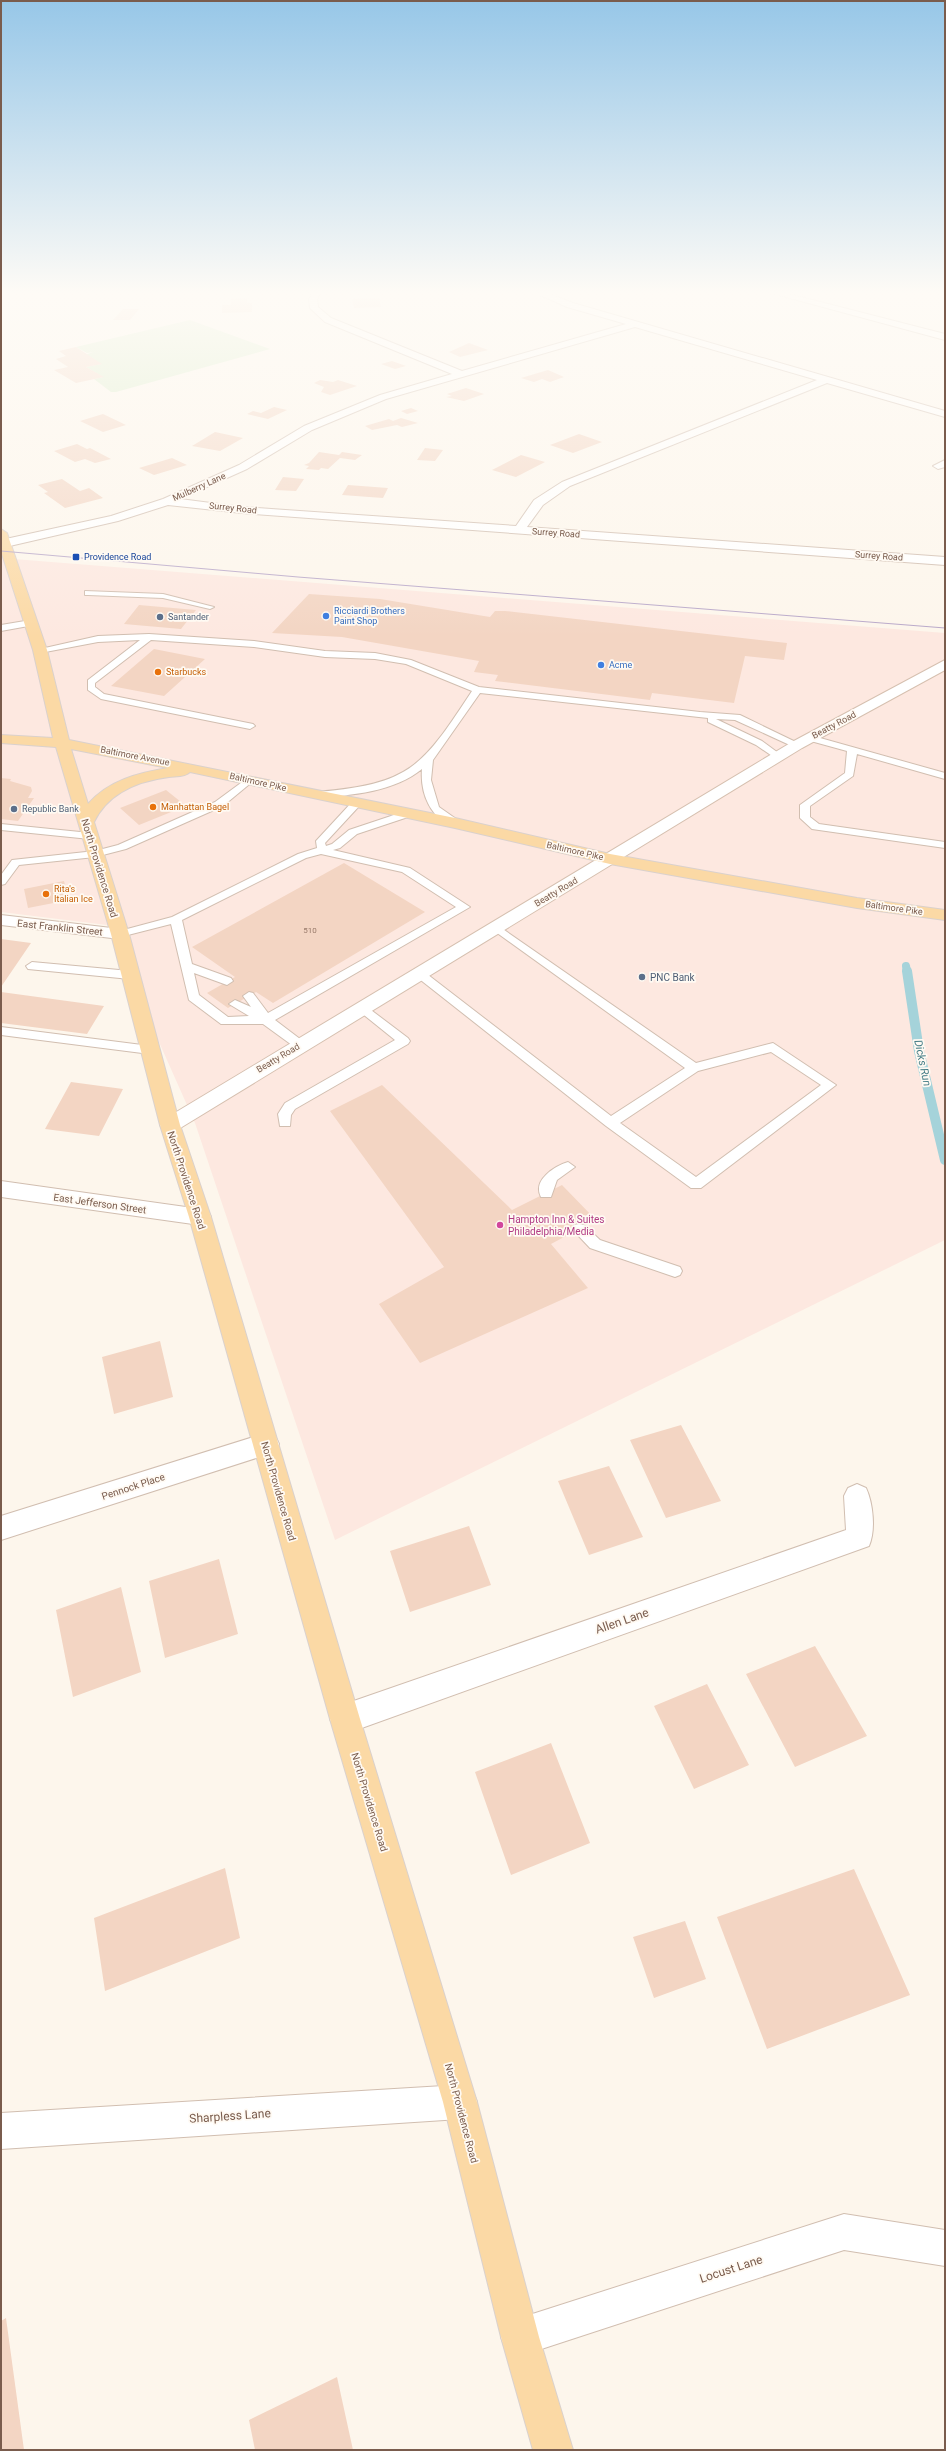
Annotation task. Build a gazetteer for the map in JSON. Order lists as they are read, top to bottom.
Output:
{
  "streets": {
    "main road": ["Baltimore Avenue", "Baltimore Pike", "North Providence Road"],
    "street": [
      "Mulberry Lane",
      "Surrey Road",
      "Beatty Road",
      "East Franklin Street",
      "East Jefferson Street",
      "Pennock Place",
      "Allen Lane",
      "Sharpless Lane",
      "Locust Lane"
    ]
  },
  "crossings": [
    ["Mulberry Lane", "Surrey Road"],
    ["Mulberry Lane", "North Providence Road"],
    ["Beatty Road", "Baltimore Pike"],
    ["Beatty Road", "North Providence Road"],
    ["Baltimore Avenue", "Baltimore Pike"],
    ["Baltimore Avenue", "North Providence Road"],
    ["North Providence Road", "East Franklin Street"],
    ["North Providence Road", "East Jefferson Street"],
    ["North Providence Road", "Pennock Place"],
    ["North Providence Road", "Allen Lane"],
    ["North Providence Road", "Sharpless Lane"],
    ["North Providence Road", "Locust Lane"]
  ],
  "water": ["Dicks Run"],
  "places": {
    "transit": ["Providence Road"],
    "other": [
      "Ricciardi Brothers Paint Shop",
      "Santander",
      "Acme",
      "Starbucks",
      "Manhattan Bagel",
      "Republic Bank",
      "Rita's Italian Ice",
      "PNC Bank",
      "Hampton Inn & Suites Philadelphia/Media"
    ]
  },
  "house_numbers": ["510"]
}
